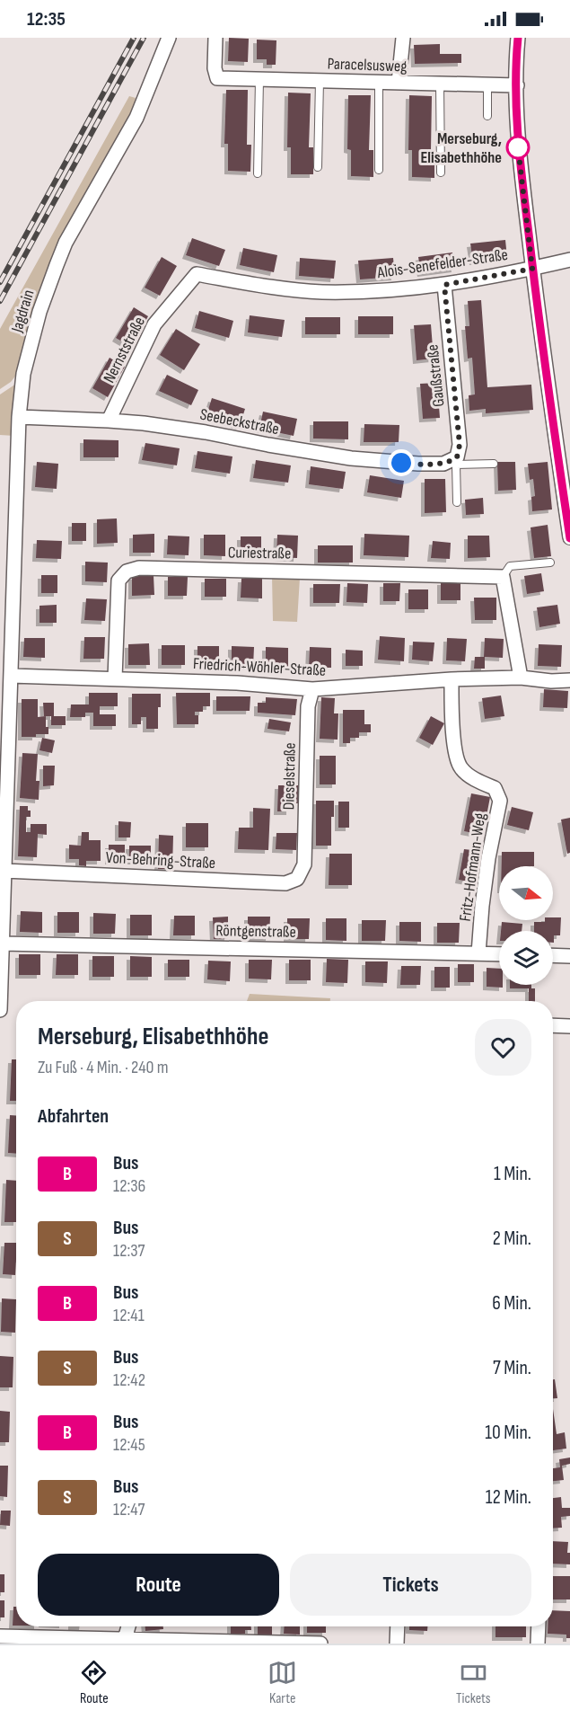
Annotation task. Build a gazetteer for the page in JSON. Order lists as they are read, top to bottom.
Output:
{
  "streets": {
    "street": [
      "Paracelsusweg",
      "Alois-Senefelder-Straße",
      "Jagdrain",
      "Nernststraße",
      "Gaußstraße",
      "Seebeckstraße",
      "Curiestraße",
      "Friedrich-Wöhler-Straße",
      "Dieselstraße",
      "Von-Behring-Straße",
      "Fritz-Hofmann-Weg",
      "Röntgenstraße"
    ]
  },
  "crossings": [
    ["Alois-Senefelder-Straße", "Nernststraße"],
    ["Alois-Senefelder-Straße", "Gaußstraße"],
    ["Jagdrain", "Seebeckstraße"],
    ["Jagdrain", "Friedrich-Wöhler-Straße"],
    ["Jagdrain", "Von-Behring-Straße"],
    ["Jagdrain", "Röntgenstraße"],
    ["Nernststraße", "Seebeckstraße"],
    ["Gaußstraße", "Seebeckstraße"],
    ["Curiestraße", "Friedrich-Wöhler-Straße"],
    ["Friedrich-Wöhler-Straße", "Dieselstraße"],
    ["Friedrich-Wöhler-Straße", "Fritz-Hofmann-Weg"],
    ["Dieselstraße", "Von-Behring-Straße"],
    ["Fritz-Hofmann-Weg", "Röntgenstraße"]
  ],
  "places": ["Merseburg, Elisabethhöhe"],
  "lines": ["bus line B"],
  "north": "right",
  "page": {
    "status": "12:35",
    "heading": [
      ["Merseburg, Elisabethhöhe", "Zu Fuß · 4 Min. · 240 m"],
      "Abfahrten"
    ],
    "list": [
      {
        "mark": "B",
        "name": "Bus",
        "note": "12:36",
        "value": "1 Min."
      },
      {
        "mark": "S",
        "name": "Bus",
        "note": "12:37",
        "value": "2 Min."
      },
      {
        "mark": "B",
        "name": "Bus",
        "note": "12:41",
        "value": "6 Min."
      },
      {
        "mark": "S",
        "name": "Bus",
        "note": "12:42",
        "value": "7 Min."
      },
      {
        "mark": "B",
        "name": "Bus",
        "note": "12:45",
        "value": "10 Min."
      },
      {
        "mark": "S",
        "name": "Bus",
        "note": "12:47",
        "value": "12 Min."
      }
    ],
    "buttons": ["Route", "Tickets"],
    "tabs": ["Route", "Karte", "Tickets"]
  }
}
